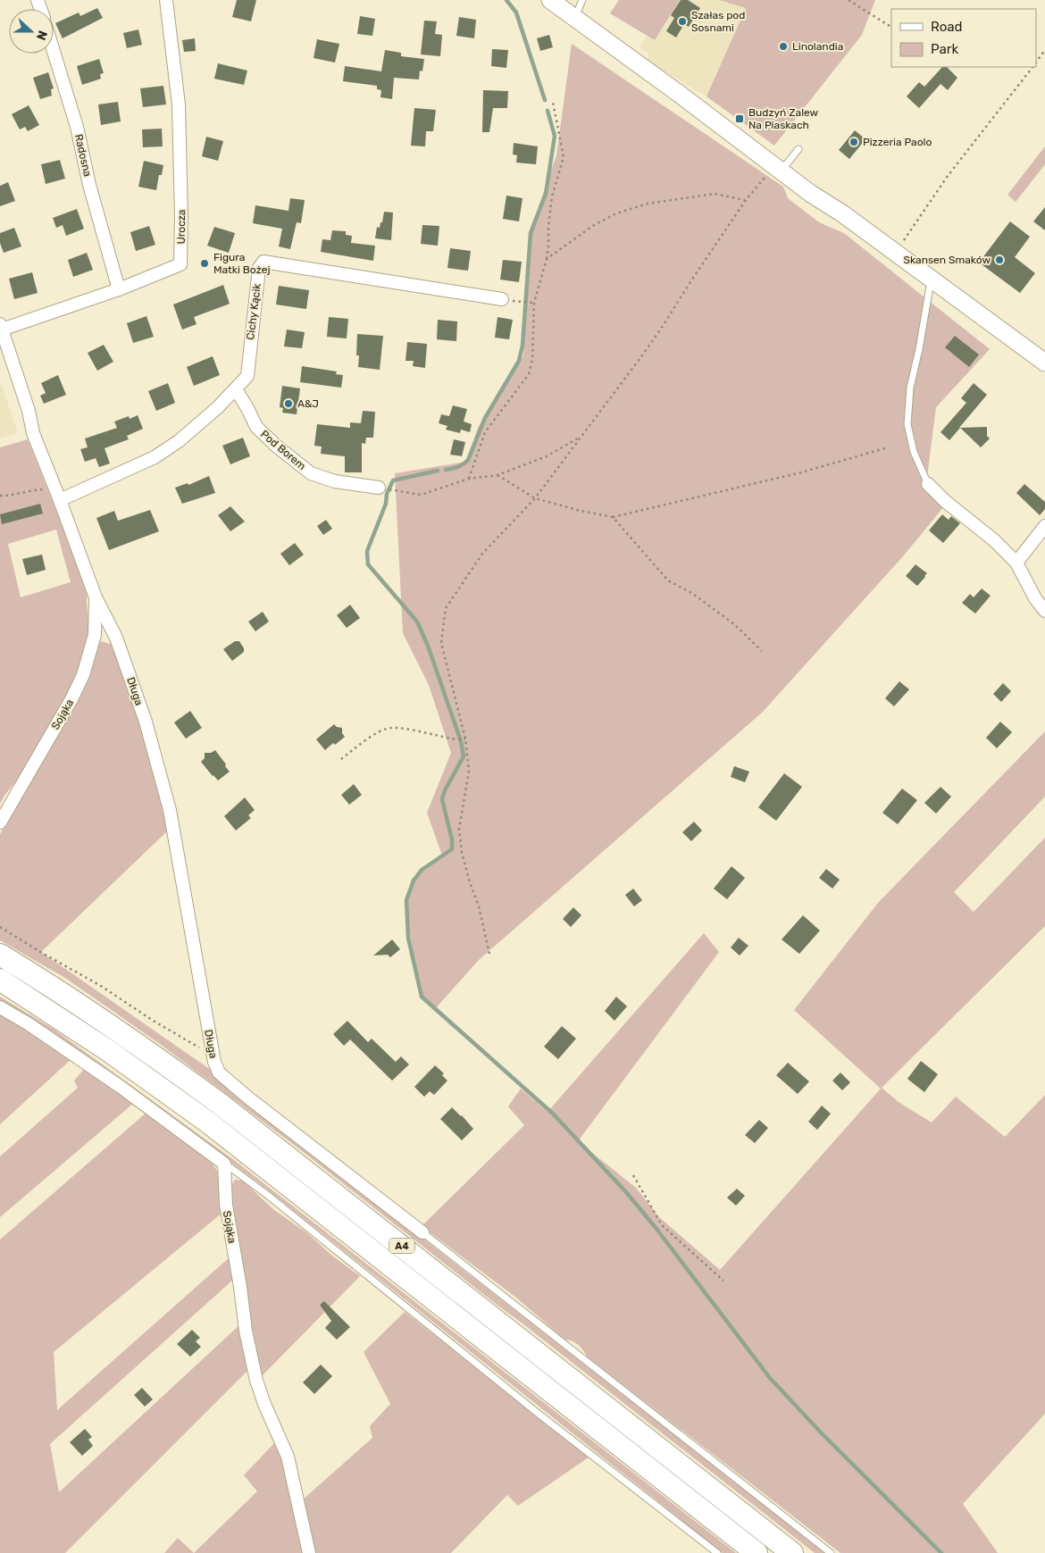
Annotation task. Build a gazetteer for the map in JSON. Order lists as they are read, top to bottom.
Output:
{
  "streets": {
    "highway": ["A4"],
    "street": [
      "Radosna",
      "Urocza",
      "Cichy Kącik",
      "Pod Borem",
      "Długa",
      "Sojąka"
    ]
  },
  "crossings": [
    ["Radosna", "Urocza"],
    ["Urocza", "Długa"],
    ["Cichy Kącik", "Pod Borem"],
    ["Cichy Kącik", "Długa"],
    ["Długa", "Sojąka"]
  ],
  "places": {
    "other": [
      "Szałas pod Sosnami",
      "Linolandia",
      "Pizzeria Paolo",
      "Skansen Smaków",
      "Figura Matki Bożej",
      "A&J"
    ],
    "transit": ["Budzyń Zalew Na Piaskach"]
  },
  "legend": ["Road", "Park"],
  "north": "right"
}
